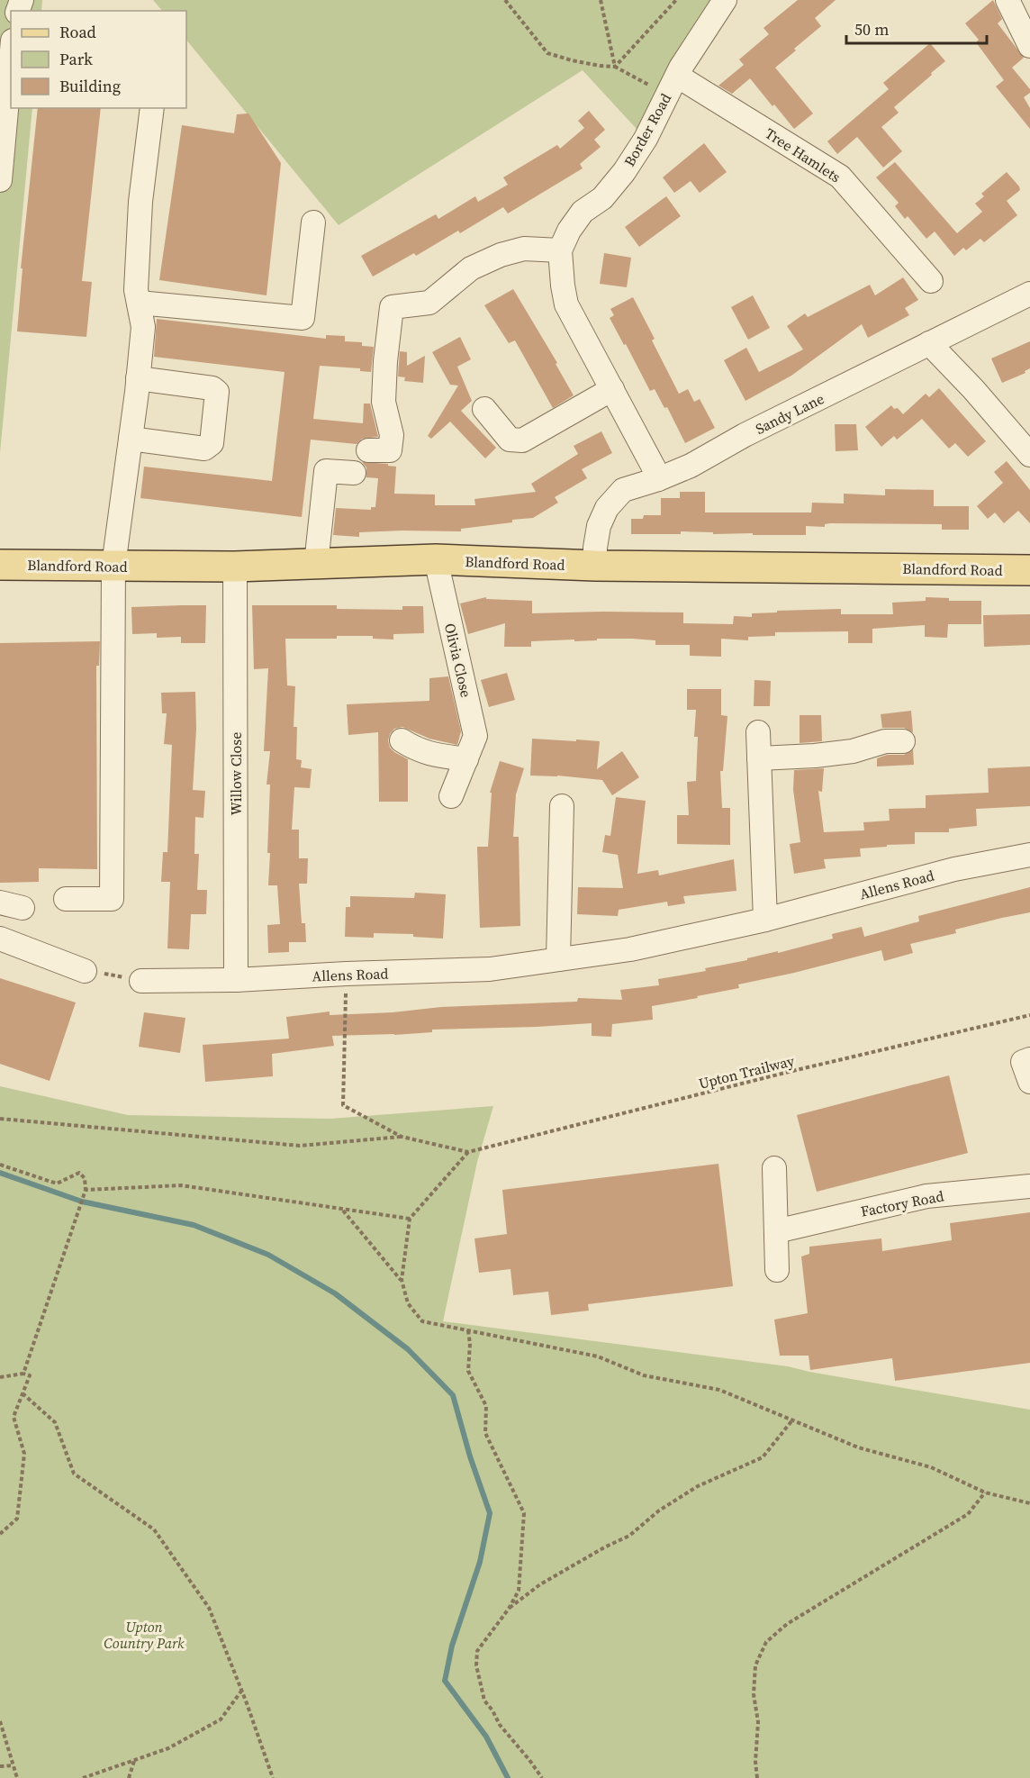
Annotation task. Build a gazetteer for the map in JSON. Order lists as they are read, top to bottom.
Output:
{
  "streets": {
    "main road": ["Blandford Road"],
    "street": [
      "Border Road",
      "Tree Hamlets",
      "Sandy Lane",
      "Olivia Close",
      "Willow Close",
      "Allens Road",
      "Factory Road"
    ],
    "path": ["Upton Trailway"]
  },
  "crossings": [
    ["Border Road", "Tree Hamlets"],
    ["Sandy Lane", "Blandford Road"],
    ["Blandford Road", "Olivia Close"],
    ["Blandford Road", "Willow Close"],
    ["Willow Close", "Allens Road"]
  ],
  "parks": ["Upton Country Park"],
  "legend": ["Road", "Park", "Building"],
  "scale_bar": "50 m"
}
